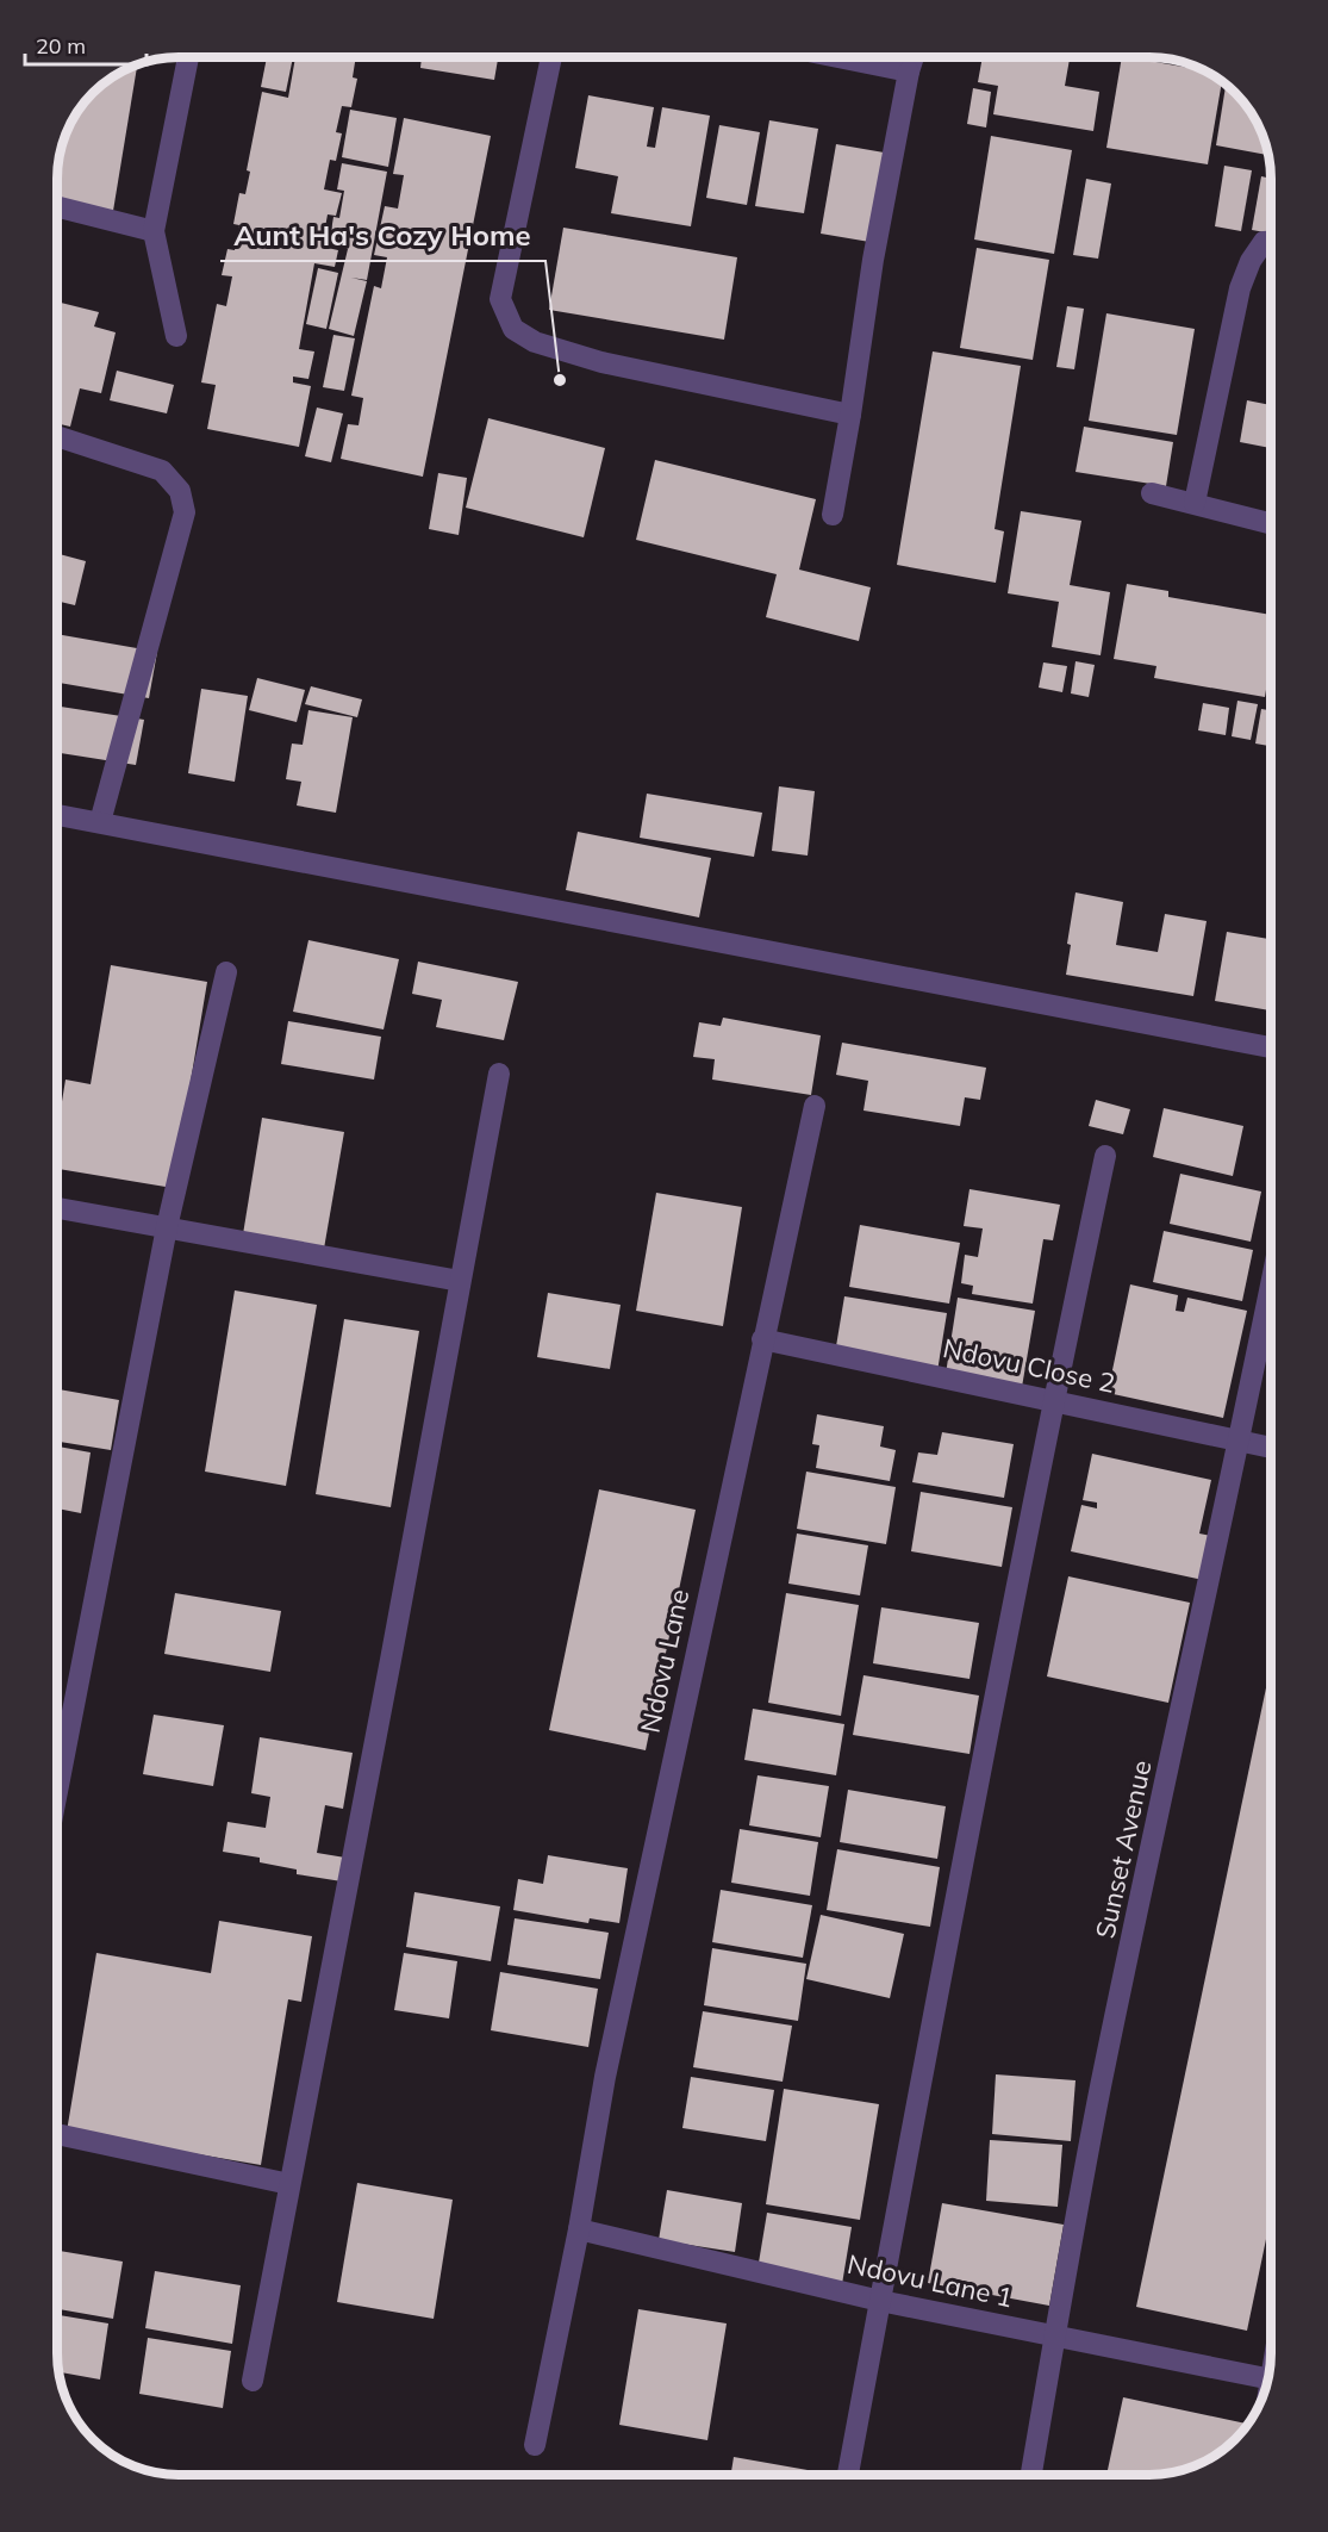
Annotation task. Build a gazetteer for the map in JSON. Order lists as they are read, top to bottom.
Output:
{
  "streets": {
    "street": [
      "Ndovu Close 2",
      "Ndovu Lane",
      "Sunset Avenue",
      "Ndovu Lane 1"
    ]
  },
  "crossings": [
    ["Ndovu Close 2", "Ndovu Lane"],
    ["Ndovu Close 2", "Sunset Avenue"],
    ["Ndovu Lane", "Ndovu Lane 1"],
    ["Sunset Avenue", "Ndovu Lane 1"]
  ],
  "places": ["Aunt Ha's Cozy Home"],
  "scale_bar": "20 m"
}
